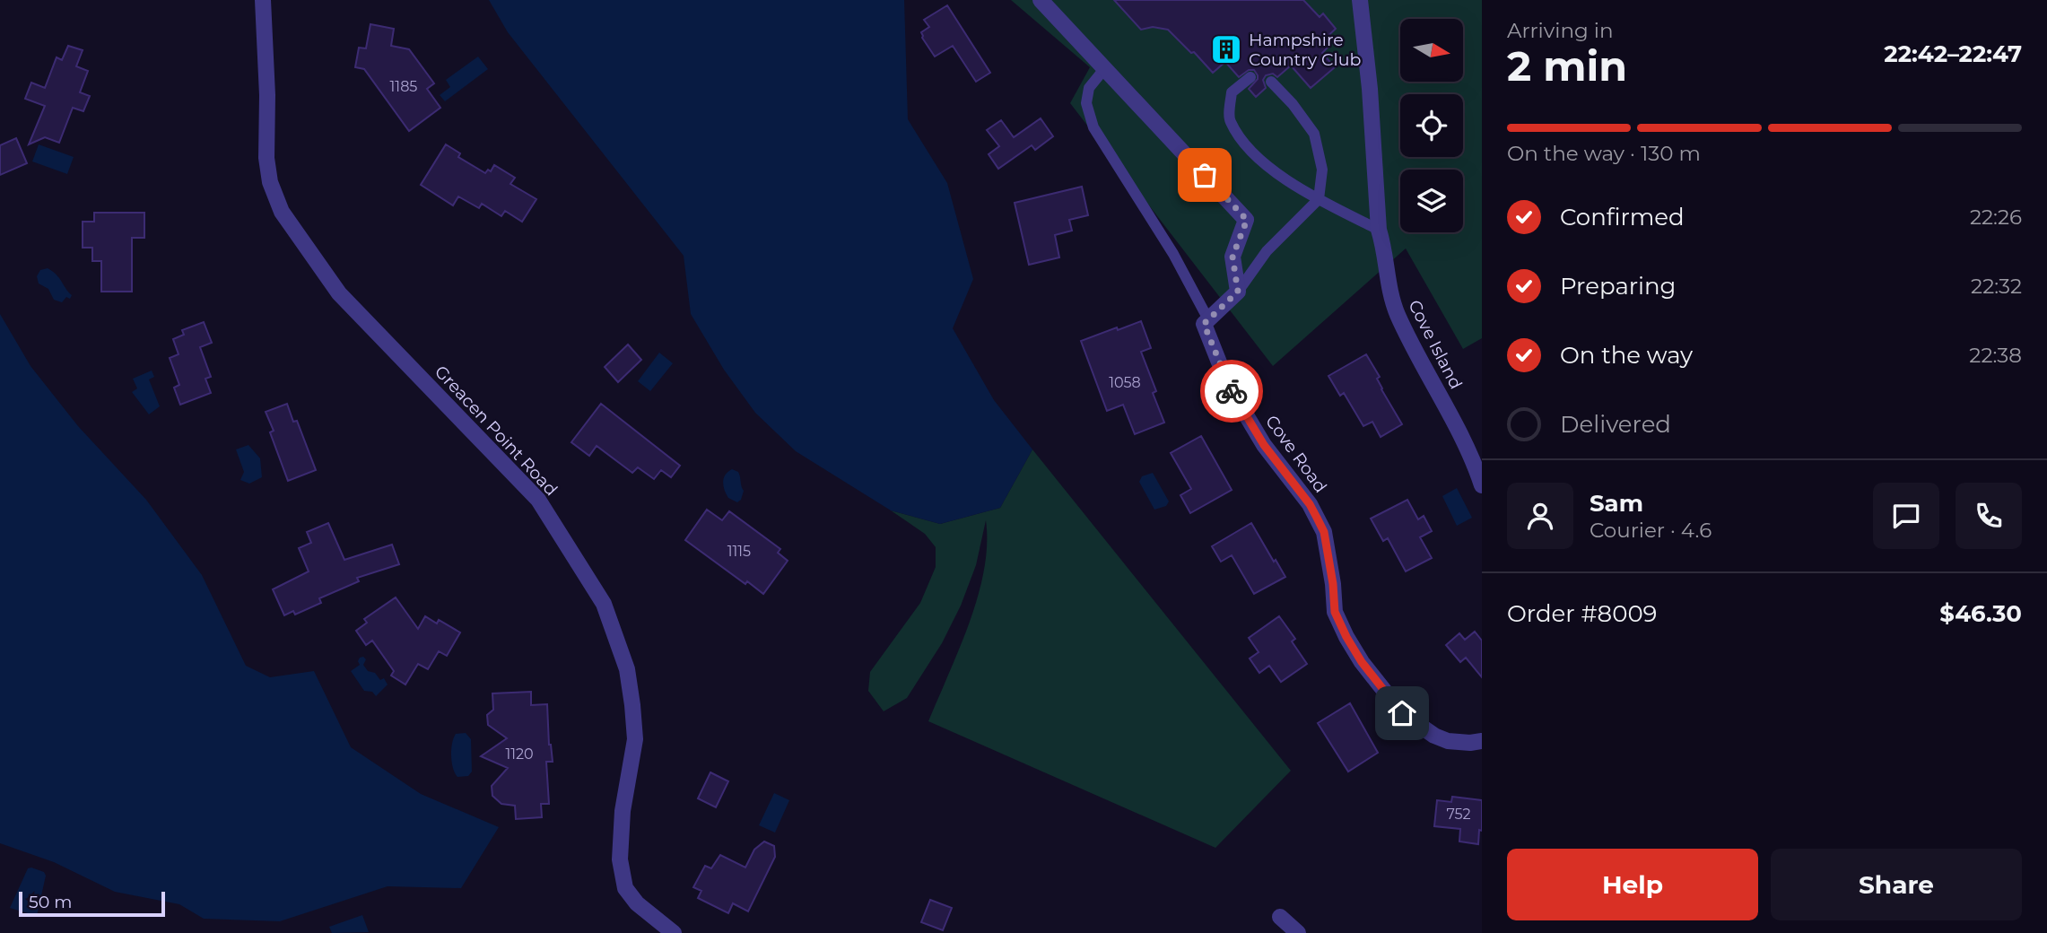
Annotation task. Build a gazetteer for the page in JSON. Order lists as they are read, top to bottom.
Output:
{
  "streets": {
    "street": ["Cove Island", "Greacen Point Road", "Cove Road"]
  },
  "places": {
    "building": ["Hampshire Country Club"]
  },
  "house_numbers": [
    "1185",
    "1058",
    "1115",
    "1120",
    "752"
  ],
  "scale_bar": "50 m",
  "north": "right",
  "page": {
    "heading": ["2 min", "Arriving in", "22:42–22:47"],
    "panel": [
      "Sam",
      "Courier · 4.6",
      "Order #8009",
      "$46.30"
    ],
    "bar": "On the way · 130 m",
    "list": [
      ["Confirmed", "22:26"],
      ["Preparing", "22:32"],
      ["On the way", "22:38"],
      "Delivered"
    ],
    "buttons": ["Help", "Share"],
    "scale": "50 m"
  }
}
